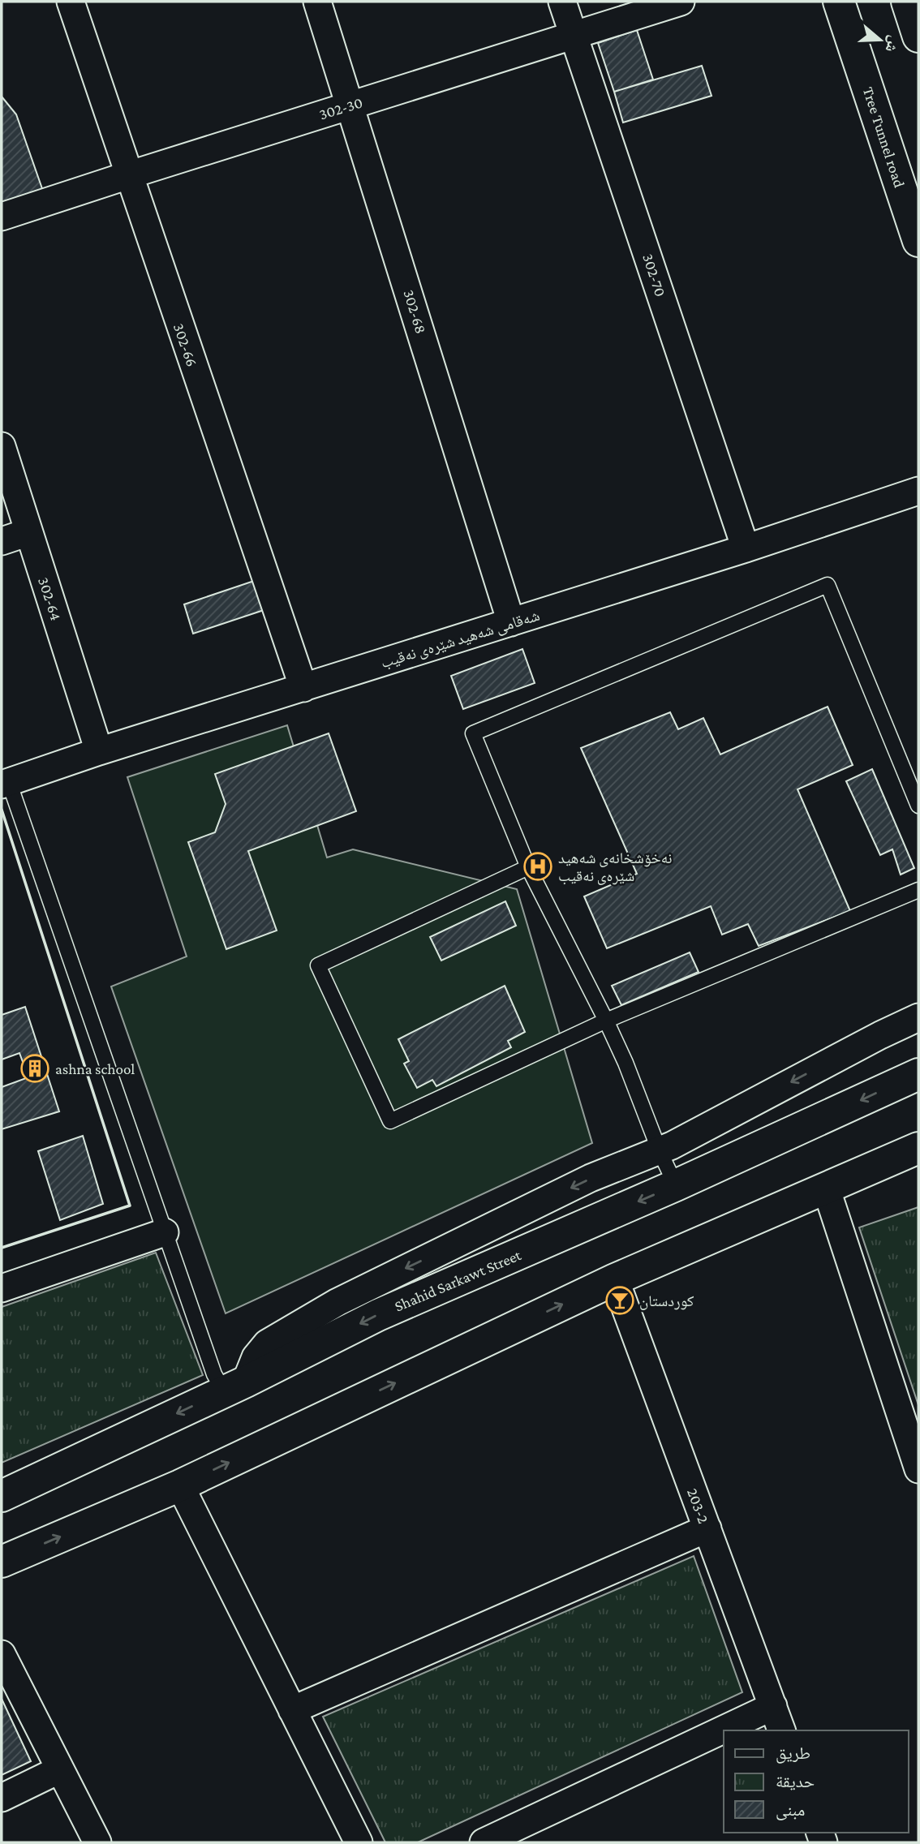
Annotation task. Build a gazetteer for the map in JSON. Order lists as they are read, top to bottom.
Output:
{
  "streets": {
    "main road": ["Tree Tunnel road", "Shahid Sarkawt Street"],
    "street": [
      "302-30",
      "302-70",
      "302-68",
      "302-66",
      "302-64",
      "شەقامی شەهید شێرەی نەقیب",
      "203-2"
    ]
  },
  "crossings": [
    ["302-30", "302-70"],
    ["302-30", "302-68"],
    ["302-30", "302-66"],
    ["302-70", "شەقامی شەهید شێرەی نەقیب"],
    ["302-68", "شەقامی شەهید شێرەی نەقیب"],
    ["302-66", "شەقامی شەهید شێرەی نەقیب"],
    ["302-64", "شەقامی شەهید شێرەی نەقیب"]
  ],
  "places": {
    "hospital": ["نەخۆشخانەی شەهید شێرەی نەقیب"],
    "building": ["ashna school"],
    "bar": ["كوردستان"]
  },
  "legend": ["طريق", "حديقة", "مبنى"],
  "north": "right"
}
